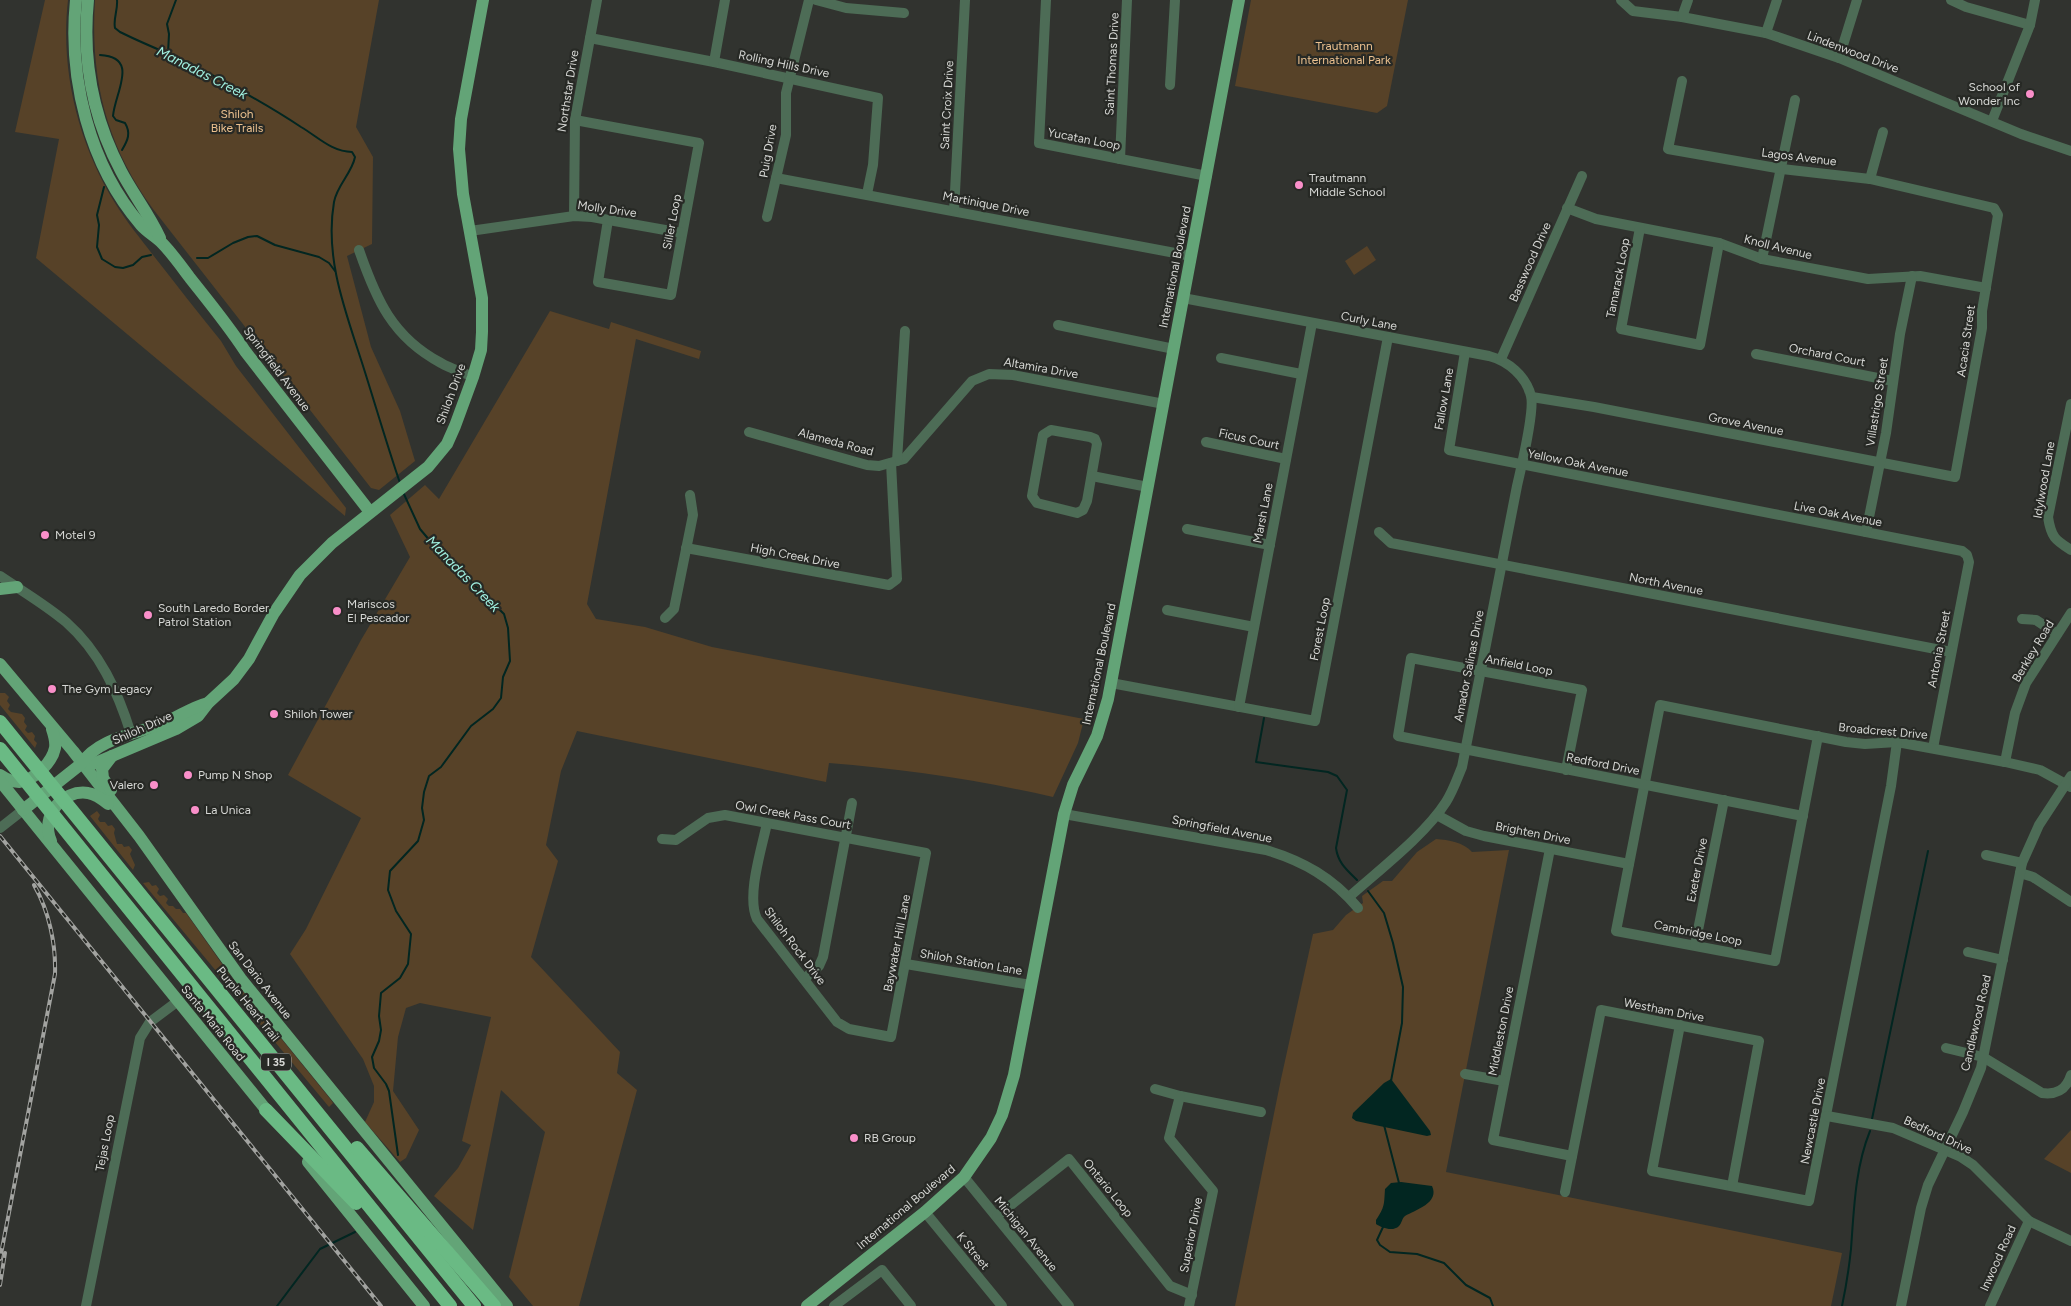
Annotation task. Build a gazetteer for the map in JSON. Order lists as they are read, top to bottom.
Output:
{
  "streets": {
    "highway": ["Purple Heart Trail", "I 35"],
    "main road": [
      "International Boulevard",
      "Springfield Avenue",
      "Shiloh Drive",
      "San Dario Avenue",
      "Santa Maria Road"
    ],
    "street": [
      "Lindenwood Drive",
      "Rolling Hills Drive",
      "Saint Thomas Drive",
      "Northstar Drive",
      "Saint Croix Drive",
      "Yucatan Loop",
      "Puig Drive",
      "Lagos Avenue",
      "Martinique Drive",
      "Molly Drive",
      "Siller Loop",
      "Knoll Avenue",
      "Basswood Drive",
      "Tamarack Loop",
      "Curly Lane",
      "Acacia Street",
      "Orchard Court",
      "Altamira Drive",
      "Fallow Lane",
      "Villastrigo Street",
      "Grove Avenue",
      "Ficus Court",
      "Alameda Road",
      "Yellow Oak Avenue",
      "Idylwood Lane",
      "Marsh Lane",
      "Live Oak Avenue",
      "High Creek Drive",
      "North Avenue",
      "Forest Loop",
      "Antonia Street",
      "Berkley Road",
      "Anfield Loop",
      "Amador Salinas Drive",
      "Broadcrest Drive",
      "Redford Drive",
      "Owl Creek Pass Court",
      "Brighten Drive",
      "Exeter Drive",
      "Cambridge Loop",
      "Baywater Hill Lane",
      "Shiloh Rock Drive",
      "Shiloh Station Lane",
      "Westham Drive",
      "Candlewood Road",
      "Middleston Drive",
      "Newcastle Drive",
      "Bedford Drive",
      "Tejas Loop",
      "Ontario Loop",
      "Michigan Avenue",
      "Superior Drive",
      "K Street",
      "Inwood Road"
    ]
  },
  "crossings": [
    ["Rolling Hills Drive", "Northstar Drive"],
    ["Rolling Hills Drive", "Puig Drive"],
    ["Rolling Hills Drive", "Martinique Drive"],
    ["Saint Thomas Drive", "Yucatan Loop"],
    ["Northstar Drive", "Molly Drive"],
    ["Northstar Drive", "Siller Loop"],
    ["Saint Croix Drive", "Martinique Drive"],
    ["Yucatan Loop", "International Boulevard"],
    ["Puig Drive", "Martinique Drive"],
    ["Lagos Avenue", "Acacia Street"],
    ["Martinique Drive", "International Boulevard"],
    ["Molly Drive", "Siller Loop"],
    ["Molly Drive", "Shiloh Drive"],
    ["Knoll Avenue", "Basswood Drive"],
    ["Knoll Avenue", "Tamarack Loop"],
    ["Knoll Avenue", "Acacia Street"],
    ["Knoll Avenue", "Villastrigo Street"],
    ["Basswood Drive", "Curly Lane"],
    ["International Boulevard", "Curly Lane"],
    ["International Boulevard", "Altamira Drive"],
    ["International Boulevard", "Springfield Avenue"],
    ["International Boulevard", "Forest Loop"],
    ["International Boulevard", "Shiloh Station Lane"],
    ["International Boulevard", "Michigan Avenue"],
    ["International Boulevard", "K Street"],
    ["Curly Lane", "Fallow Lane"],
    ["Curly Lane", "Marsh Lane"],
    ["Curly Lane", "Forest Loop"],
    ["Acacia Street", "Grove Avenue"],
    ["Orchard Court", "Villastrigo Street"],
    ["Altamira Drive", "Alameda Road"],
    ["Altamira Drive", "High Creek Drive"],
    ["Springfield Avenue", "Shiloh Drive"],
    ["Springfield Avenue", "Amador Salinas Drive"],
    ["Shiloh Drive", "San Dario Avenue"],
    ["Shiloh Drive", "Santa Maria Road"],
    ["Fallow Lane", "Yellow Oak Avenue"],
    ["Villastrigo Street", "Grove Avenue"],
    ["Villastrigo Street", "Live Oak Avenue"],
    ["Grove Avenue", "Amador Salinas Drive"],
    ["Ficus Court", "Marsh Lane"],
    ["Alameda Road", "High Creek Drive"],
    ["Yellow Oak Avenue", "Live Oak Avenue"],
    ["Yellow Oak Avenue", "Amador Salinas Drive"],
    ["Marsh Lane", "Forest Loop"],
    ["Live Oak Avenue", "Antonia Street"],
    ["North Avenue", "Antonia Street"],
    ["North Avenue", "Amador Salinas Drive"],
    ["Antonia Street", "Broadcrest Drive"],
    ["Berkley Road", "Broadcrest Drive"],
    ["Anfield Loop", "Amador Salinas Drive"],
    ["Anfield Loop", "Redford Drive"],
    ["Amador Salinas Drive", "Redford Drive"],
    ["Amador Salinas Drive", "Brighten Drive"],
    ["Broadcrest Drive", "Cambridge Loop"],
    ["Broadcrest Drive", "Candlewood Road"],
    ["Broadcrest Drive", "Newcastle Drive"],
    ["Redford Drive", "Exeter Drive"],
    ["Redford Drive", "Cambridge Loop"],
    ["Owl Creek Pass Court", "Baywater Hill Lane"],
    ["Owl Creek Pass Court", "Shiloh Rock Drive"],
    ["Brighten Drive", "Cambridge Loop"],
    ["Brighten Drive", "Middleston Drive"],
    ["Exeter Drive", "Cambridge Loop"],
    ["Baywater Hill Lane", "Shiloh Rock Drive"],
    ["Baywater Hill Lane", "Shiloh Station Lane"],
    ["Westham Drive", "Middleston Drive"],
    ["Westham Drive", "Newcastle Drive"],
    ["Santa Maria Road", "Tejas Loop"],
    ["Candlewood Road", "Bedford Drive"],
    ["Newcastle Drive", "Bedford Drive"],
    ["Bedford Drive", "Inwood Road"],
    ["Ontario Loop", "Michigan Avenue"],
    ["Ontario Loop", "Superior Drive"]
  ],
  "water": ["Manadas Creek"],
  "parks": ["Trautmann International Park", "Shiloh Bike Trails"],
  "places": [
    "School of Wonder Inc",
    "Trautmann Middle School",
    "Motel 9",
    "Mariscos El Pescador",
    "South Laredo Border Patrol Station",
    "The Gym Legacy",
    "Shiloh Tower",
    "Pump N Shop",
    "Valero",
    "La Unica",
    "RB Group"
  ]
}
